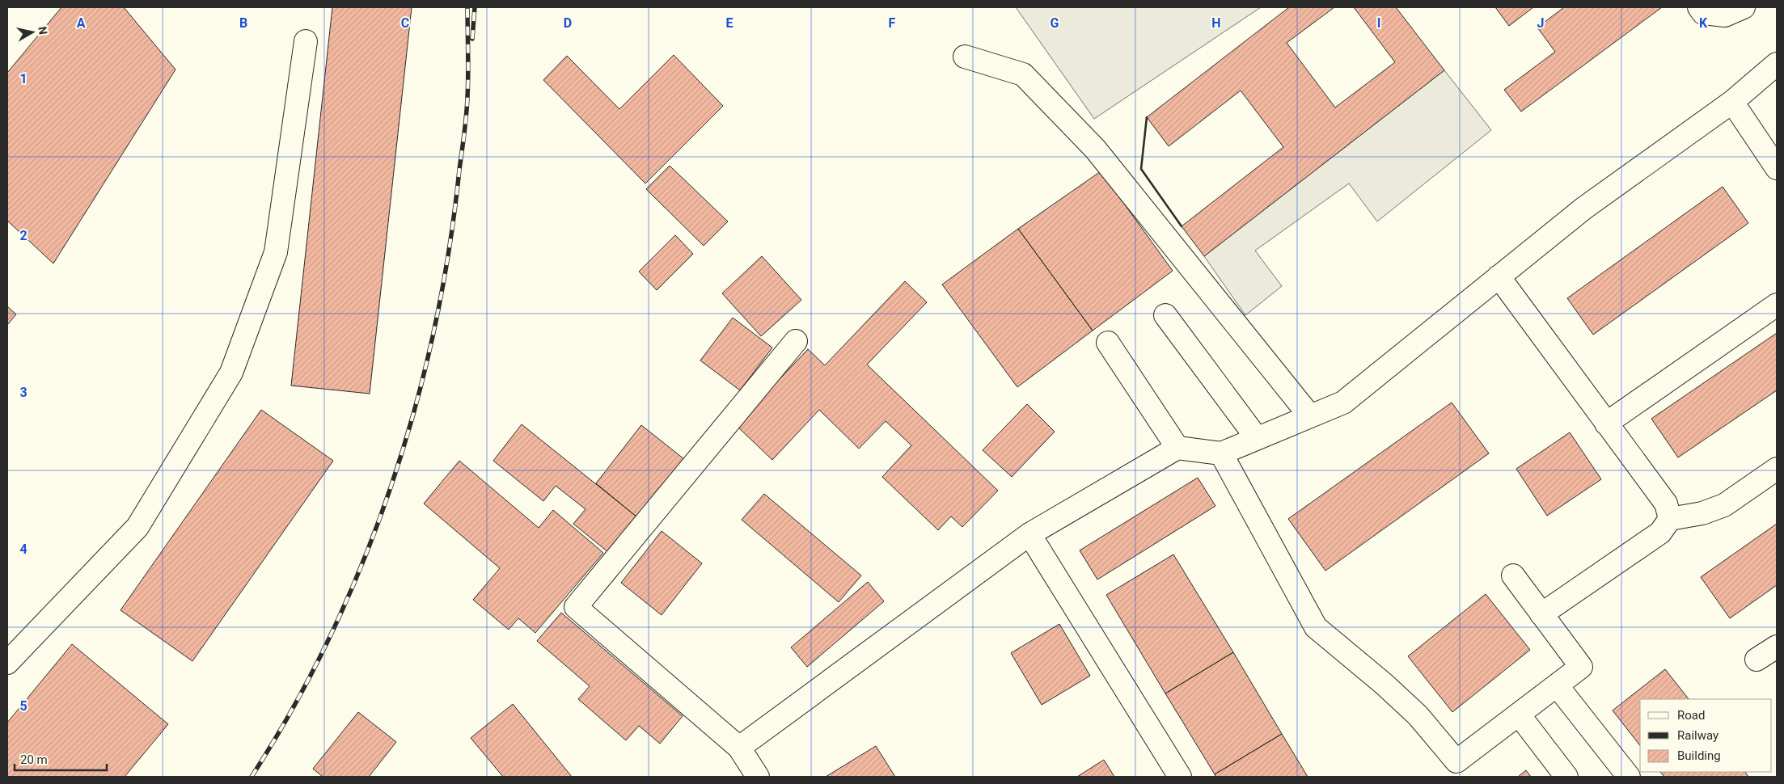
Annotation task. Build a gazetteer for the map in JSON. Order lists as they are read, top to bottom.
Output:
{
  "legend": ["Road", "Railway", "Building"],
  "scale_bar": "20 m",
  "north": "right",
  "grid": {
    "columns": [
      "A",
      "B",
      "C",
      "D",
      "E",
      "F",
      "G",
      "H",
      "I",
      "J",
      "K"
    ],
    "rows": [
      "1",
      "2",
      "3",
      "4",
      "5"
    ]
  }
}
